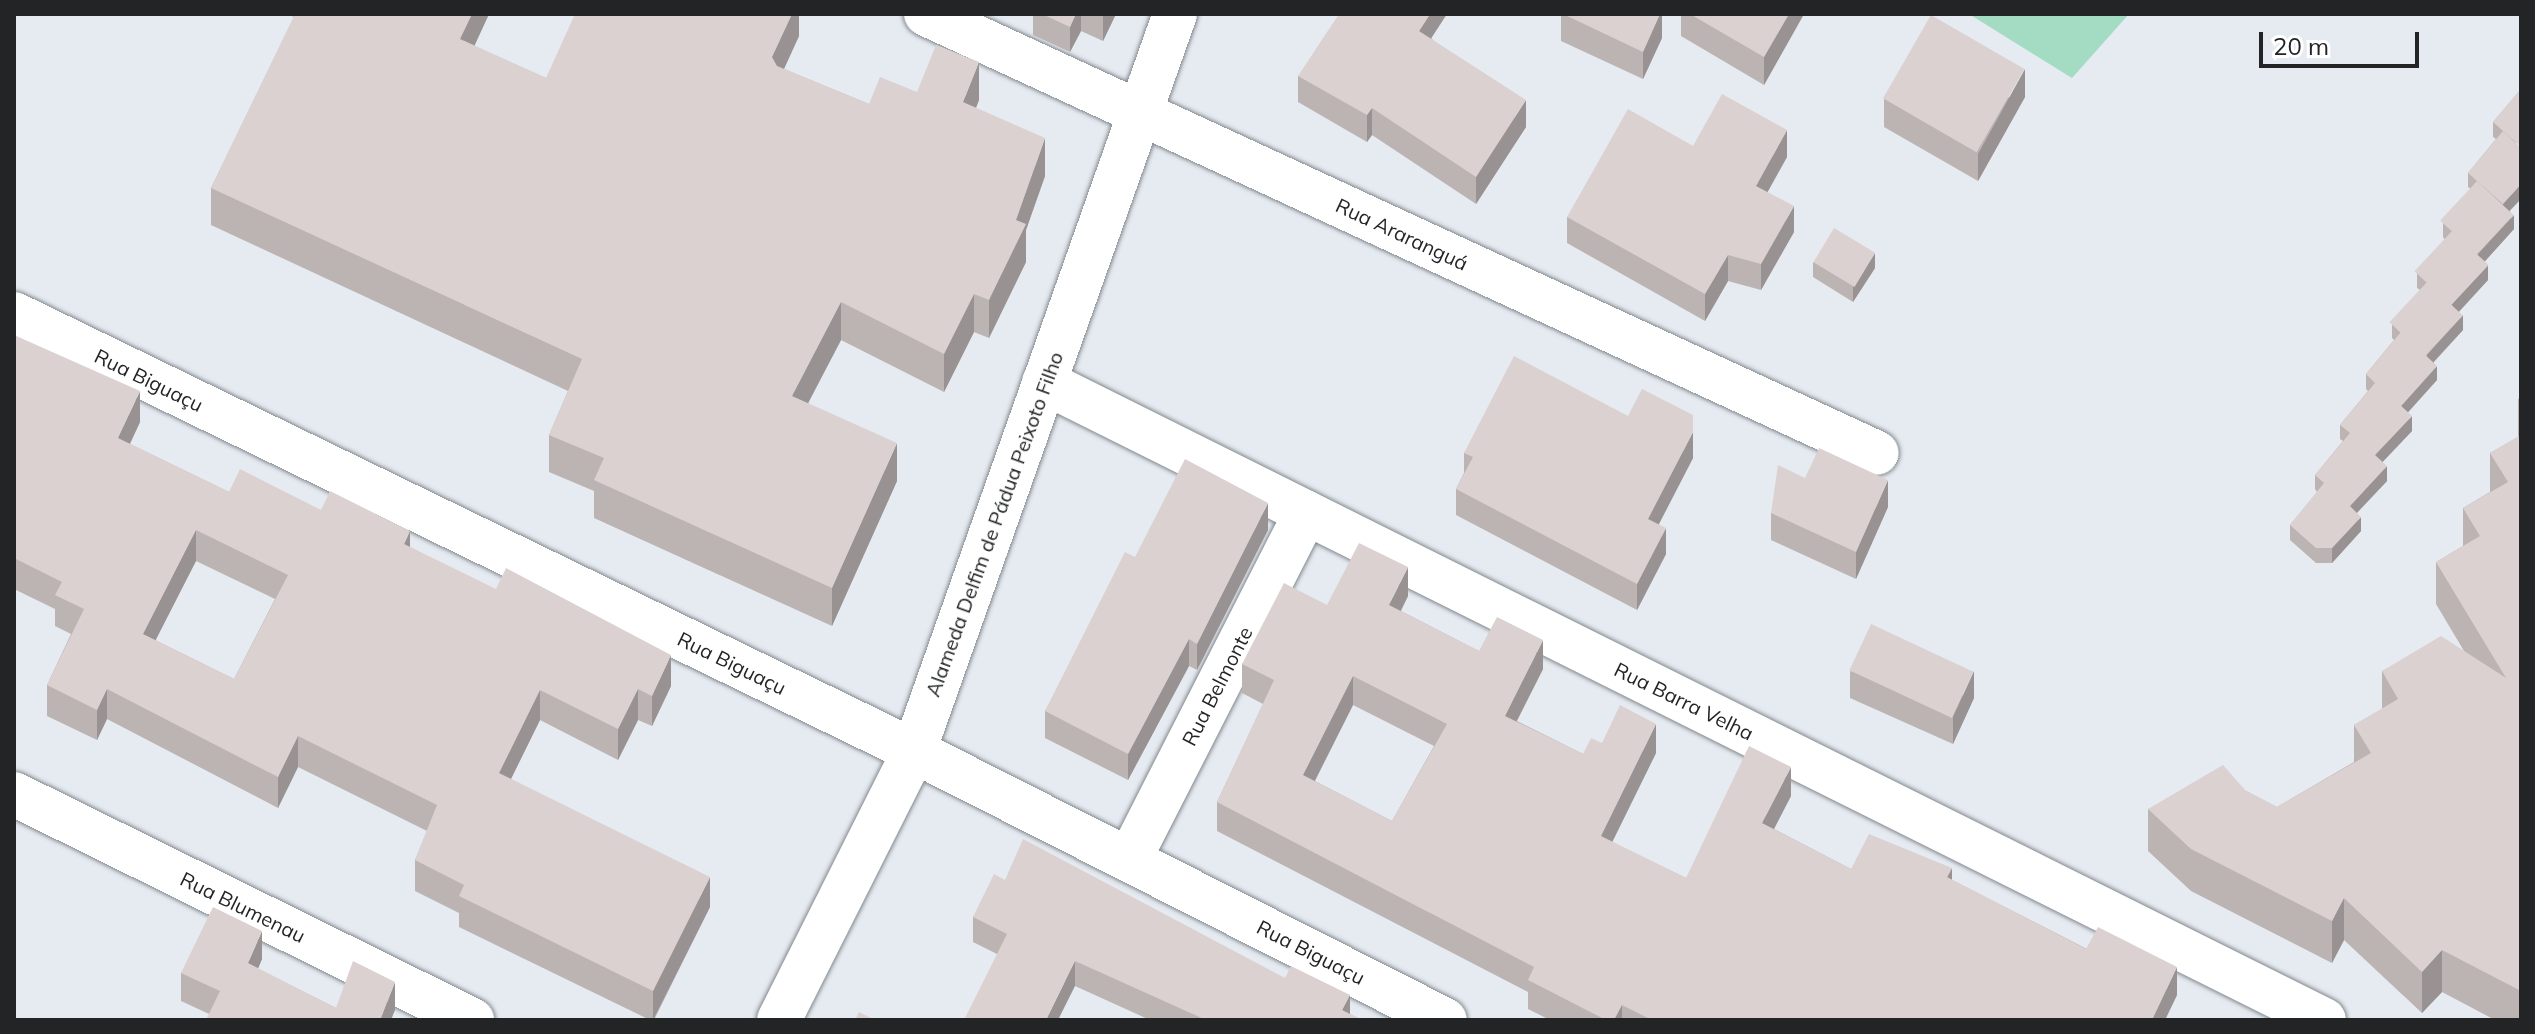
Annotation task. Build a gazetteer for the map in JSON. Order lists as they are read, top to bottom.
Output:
{
  "streets": {
    "street": [
      "Rua Araranguá",
      "Rua Biguaçu",
      "Alameda Delfim de Pádua Peixoto Filho",
      "Rua Belmonte",
      "Rua Barra Velha",
      "Rua Blumenau"
    ]
  },
  "crossings": [
    ["Rua Araranguá", "Alameda Delfim de Pádua Peixoto Filho"],
    ["Rua Biguaçu", "Alameda Delfim de Pádua Peixoto Filho"],
    ["Rua Biguaçu", "Rua Belmonte"],
    ["Alameda Delfim de Pádua Peixoto Filho", "Rua Barra Velha"],
    ["Rua Belmonte", "Rua Barra Velha"]
  ],
  "scale_bar": "20 m"
}
